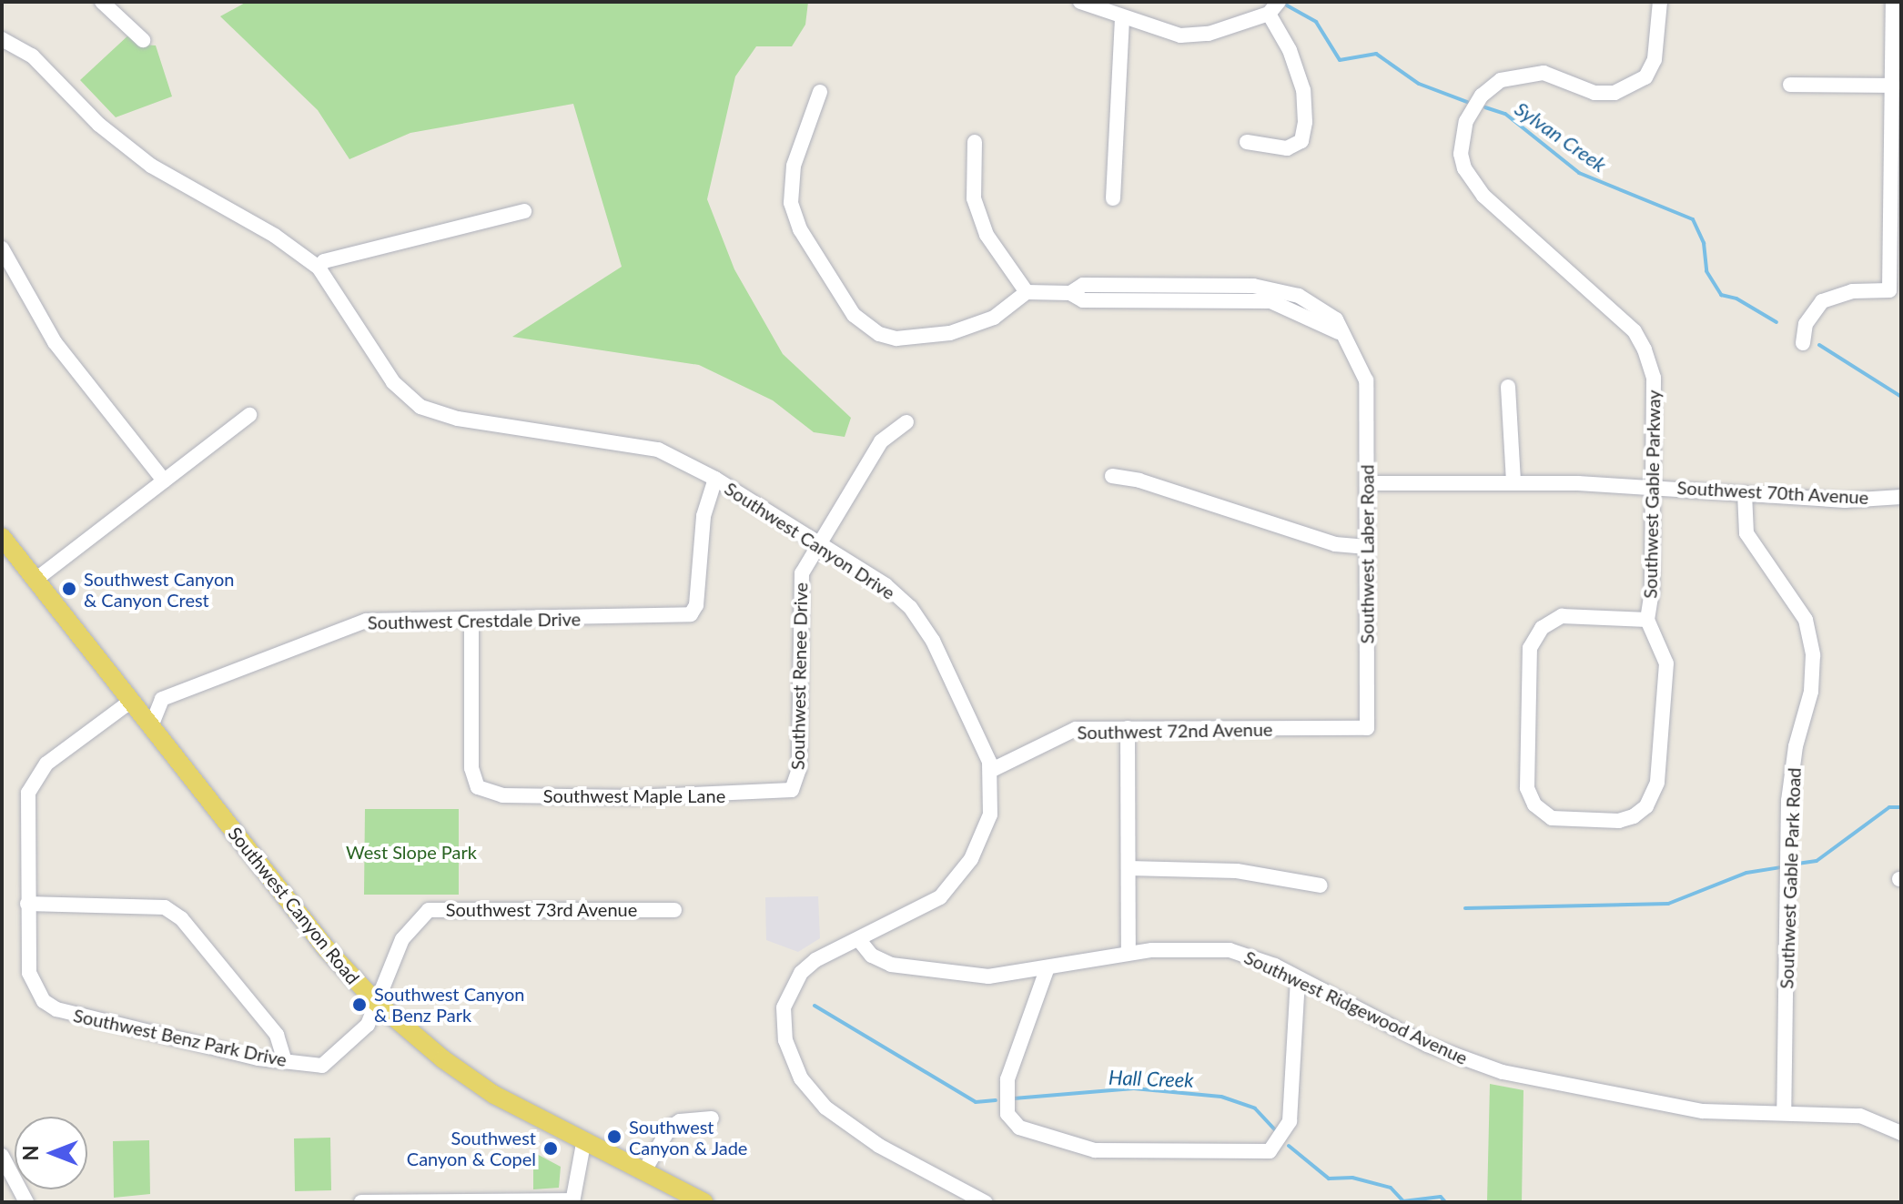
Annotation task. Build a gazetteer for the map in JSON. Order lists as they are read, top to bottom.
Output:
{
  "streets": {
    "main road": ["Southwest Canyon Road"],
    "street": [
      "Southwest 70th Avenue",
      "Southwest Gable Parkway",
      "Southwest Canyon Drive",
      "Southwest Laber Road",
      "Southwest Crestdale Drive",
      "Southwest Renee Drive",
      "Southwest 72nd Avenue",
      "Southwest Maple Lane",
      "Southwest Gable Park Road",
      "Southwest 73rd Avenue",
      "Southwest Ridgewood Avenue",
      "Southwest Benz Park Drive"
    ]
  },
  "crossings": [
    ["Southwest 70th Avenue", "Southwest Gable Parkway"],
    ["Southwest 70th Avenue", "Southwest Laber Road"],
    ["Southwest 70th Avenue", "Southwest Gable Park Road"],
    ["Southwest Canyon Drive", "Southwest Crestdale Drive"],
    ["Southwest Canyon Drive", "Southwest Renee Drive"],
    ["Southwest Canyon Drive", "Southwest 72nd Avenue"],
    ["Southwest Laber Road", "Southwest 72nd Avenue"],
    ["Southwest Crestdale Drive", "Southwest Maple Lane"],
    ["Southwest Crestdale Drive", "Southwest Canyon Road"],
    ["Southwest Renee Drive", "Southwest Maple Lane"],
    ["Southwest Gable Park Road", "Southwest Ridgewood Avenue"],
    ["Southwest Canyon Road", "Southwest 73rd Avenue"],
    ["Southwest Canyon Road", "Southwest Benz Park Drive"],
    ["Southwest 73rd Avenue", "Southwest Benz Park Drive"]
  ],
  "water": ["Sylvan Creek", "Hall Creek"],
  "parks": ["West Slope Park"],
  "places": [
    "Southwest Canyon & Canyon Crest",
    "Southwest Canyon & Benz Park",
    "Southwest Canyon & Jade",
    "Southwest Canyon & Copel"
  ],
  "north": "left"
}
